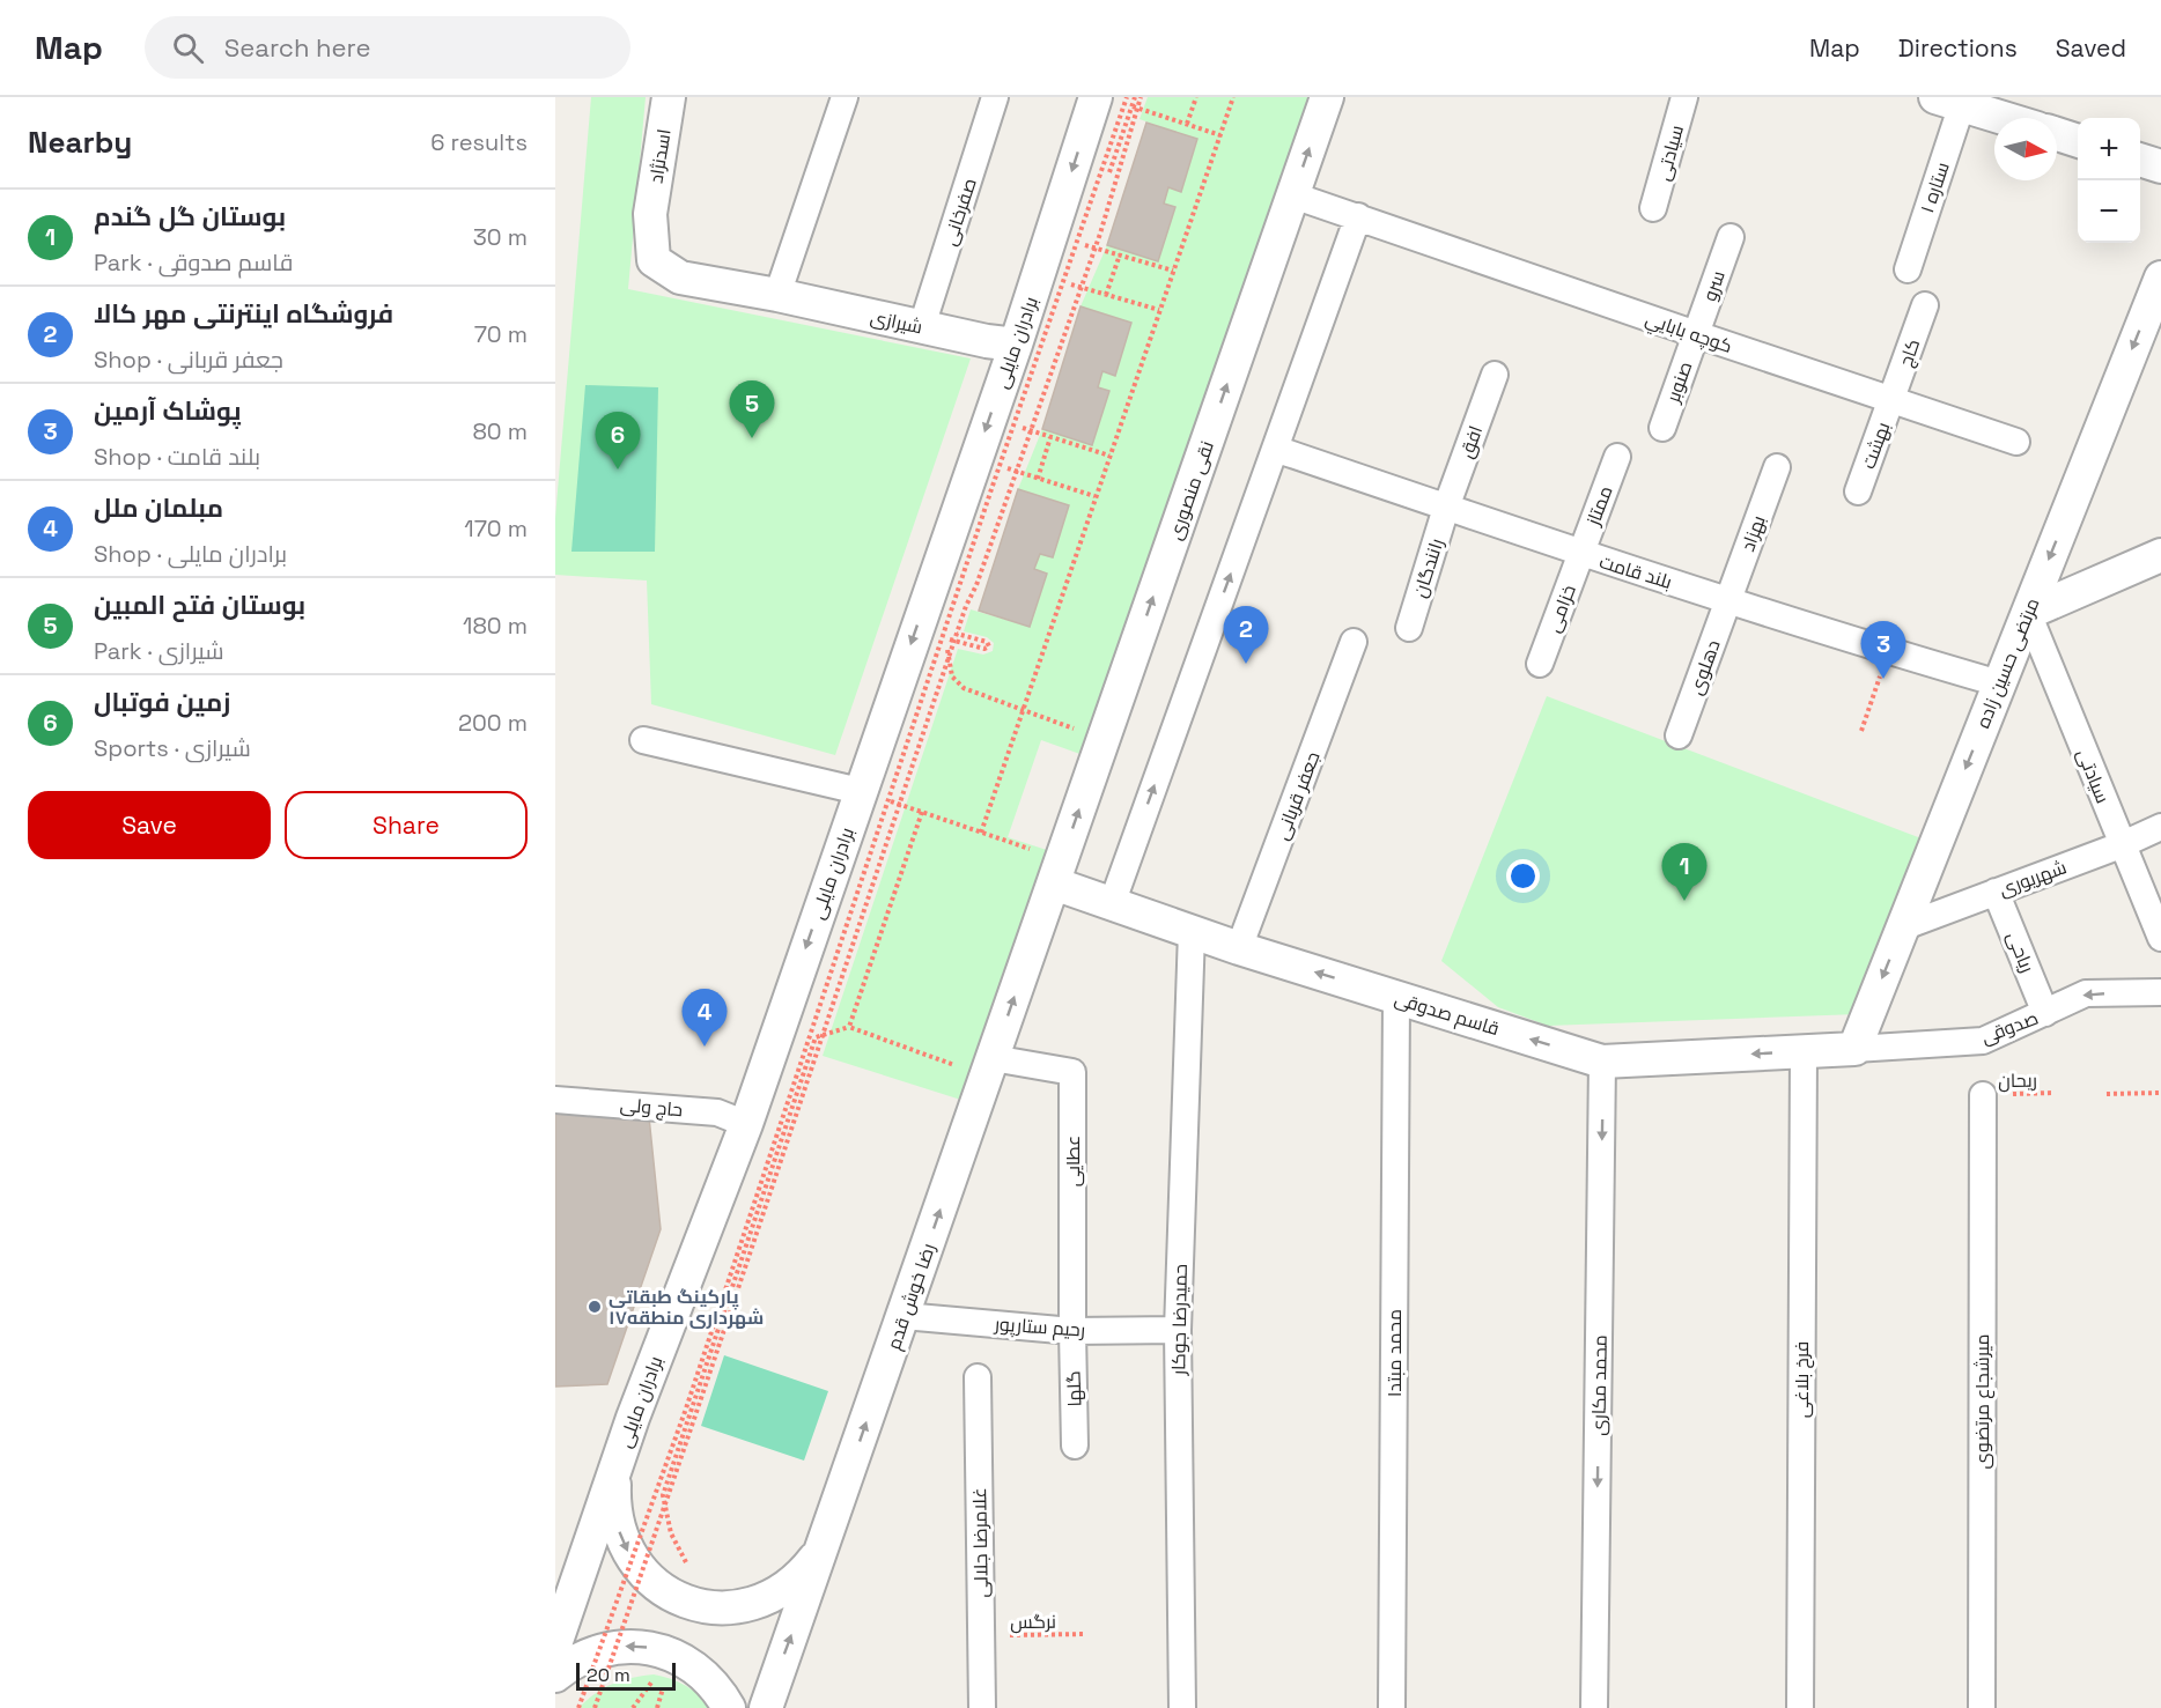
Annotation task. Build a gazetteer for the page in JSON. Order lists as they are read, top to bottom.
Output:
{
  "streets": {
    "street": [
      "سیادتی",
      "اسدنژاد",
      "ستاره ۱",
      "صفرخانی",
      "سرو",
      "شیرازی",
      "كوچه بابايي",
      "برادران مایلی",
      "کاج",
      "صنوبر",
      "افق",
      "بهشت",
      "نقی منصوری",
      "ممتاز",
      "بهزاد",
      "رانندگان",
      "بلند قامت",
      "خزامی",
      "مرتضی حسین زاده",
      "دهلوی",
      "جعفر قربانی",
      "شهریوری",
      "ریاحی",
      "قاسم صدوقی",
      "صدوقی",
      "حاج ولی",
      "عطایی",
      "رضا خوش قدم",
      "حمیدرضا جوکار",
      "رحیم ستارپور",
      "محمد مبتدا",
      "فرخ بلاغی",
      "محمد مکاری",
      "گلها",
      "میرشجاع مرتضوی",
      "غلامرضا جلالی"
    ],
    "path": ["ریحان", "نرگس"]
  },
  "crossings": [
    ["سیادتی", "مرتضی حسین زاده"],
    ["سیادتی", "شهریوری"],
    ["اسدنژاد", "شیرازی"],
    ["صفرخانی", "شیرازی"],
    ["سرو", "كوچه بابايي"],
    ["سرو", "صنوبر"],
    ["شیرازی", "برادران مایلی"],
    ["كوچه بابايي", "کاج"],
    ["كوچه بابايي", "صنوبر"],
    ["كوچه بابايي", "بهشت"],
    ["كوچه بابايي", "نقی منصوری"],
    ["برادران مایلی", "حاج ولی"],
    ["کاج", "بهشت"],
    ["افق", "رانندگان"],
    ["افق", "بلند قامت"],
    ["نقی منصوری", "قاسم صدوقی"],
    ["نقی منصوری", "رضا خوش قدم"],
    ["ممتاز", "بلند قامت"],
    ["ممتاز", "خزامی"],
    ["بهزاد", "بلند قامت"],
    ["بهزاد", "دهلوی"],
    ["رانندگان", "بلند قامت"],
    ["بلند قامت", "خزامی"],
    ["بلند قامت", "مرتضی حسین زاده"],
    ["بلند قامت", "دهلوی"],
    ["مرتضی حسین زاده", "شهریوری"],
    ["مرتضی حسین زاده", "قاسم صدوقی"],
    ["مرتضی حسین زاده", "صدوقی"],
    ["جعفر قربانی", "قاسم صدوقی"],
    ["شهریوری", "ریاحی"],
    ["ریاحی", "صدوقی"],
    ["قاسم صدوقی", "صدوقی"],
    ["قاسم صدوقی", "رضا خوش قدم"],
    ["قاسم صدوقی", "حمیدرضا جوکار"],
    ["قاسم صدوقی", "محمد مبتدا"],
    ["قاسم صدوقی", "فرخ بلاغی"],
    ["قاسم صدوقی", "محمد مکاری"],
    ["ریحان", "میرشجاع مرتضوی"],
    ["عطایی", "رضا خوش قدم"],
    ["عطایی", "رحیم ستارپور"],
    ["عطایی", "گلها"],
    ["رضا خوش قدم", "رحیم ستارپور"],
    ["حمیدرضا جوکار", "رحیم ستارپور"],
    ["رحیم ستارپور", "گلها"],
    ["غلامرضا جلالی", "نرگس"]
  ],
  "one_way": [
    "مرتضی حسین زاده",
    "قاسم صدوقی",
    "صدوقی",
    "رضا خوش قدم",
    "محمد مکاری"
  ],
  "places": ["پارکینگ طبقاتی شهرداری منطقه۱۷"],
  "scale_bar": "20 m",
  "north": "right",
  "page": {
    "header": "Map",
    "search": "Search here",
    "nav": ["Map", "Directions", "Saved"],
    "heading": ["Nearby", "6 results"],
    "map_buttons": ["+", "−"],
    "list": [
      {
        "mark": "1",
        "name": "بوستان گل گندم",
        "note": "Park · قاسم صدوقی",
        "value": "30 m"
      },
      {
        "mark": "2",
        "name": "فروشگاه اینترنتی مهر کالا",
        "note": "Shop · جعفر قربانی",
        "value": "70 m"
      },
      {
        "mark": "3",
        "name": "پوشاک آرمین",
        "note": "Shop · بلند قامت",
        "value": "80 m"
      },
      {
        "mark": "4",
        "name": "مبلمان ملل",
        "note": "Shop · برادران مایلی",
        "value": "170 m"
      },
      {
        "mark": "5",
        "name": "بوستان فتح المبین",
        "note": "Park · شیرازی",
        "value": "180 m"
      },
      {
        "mark": "6",
        "name": "زمین فوتبال",
        "note": "Sports · شیرازی",
        "value": "200 m"
      }
    ],
    "pins": [
      "5",
      "6",
      "2",
      "3",
      "1",
      "4"
    ],
    "buttons": ["Save", "Share"],
    "scale": "20 m"
  }
}
